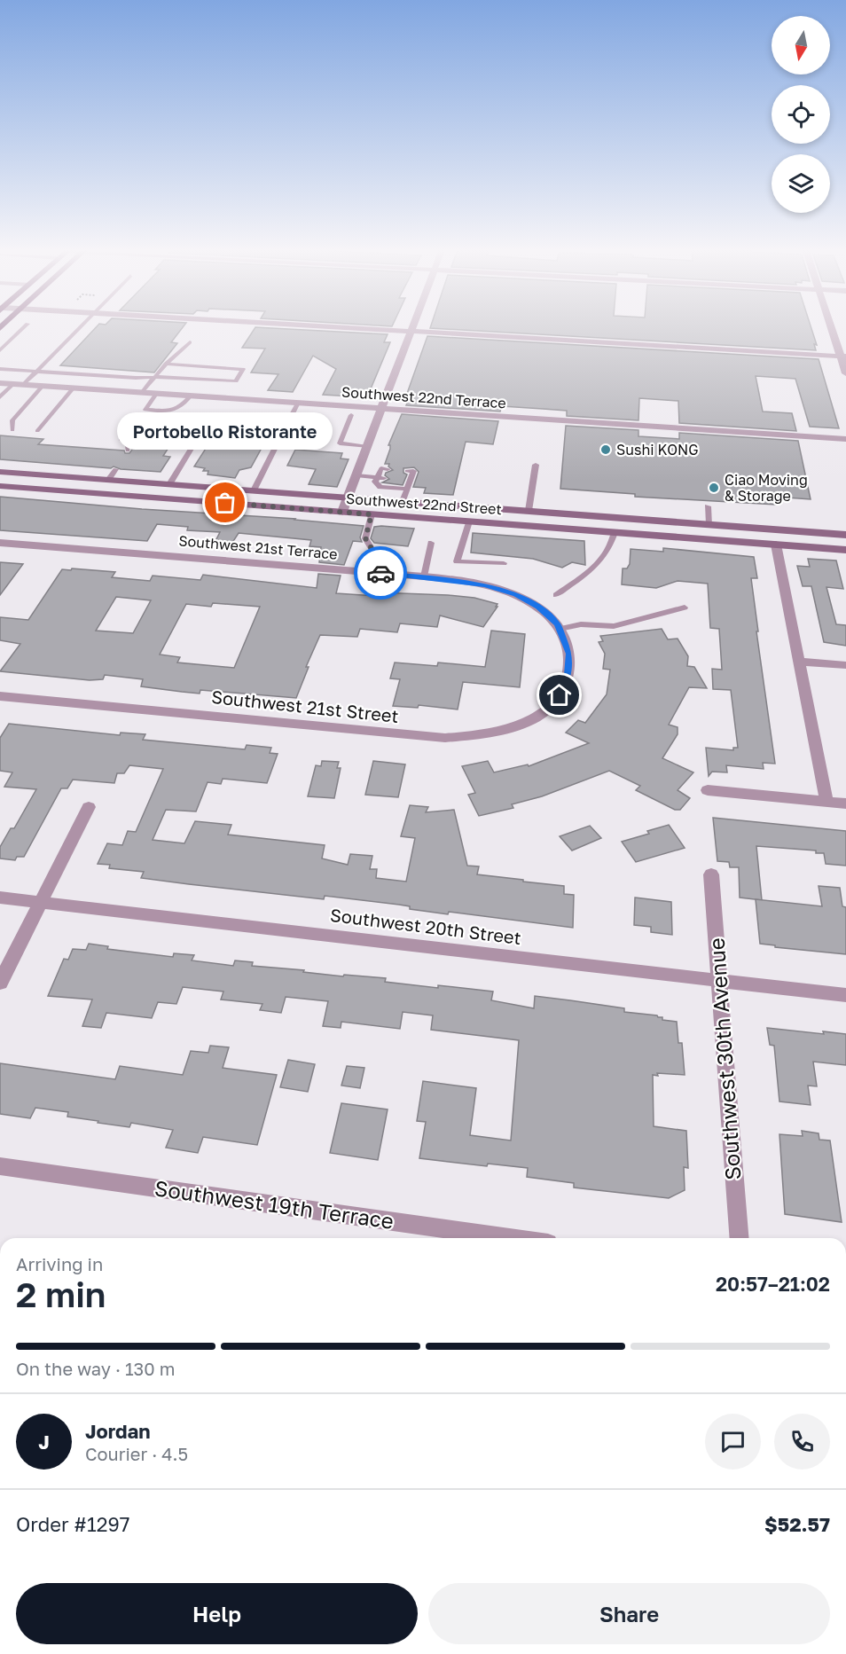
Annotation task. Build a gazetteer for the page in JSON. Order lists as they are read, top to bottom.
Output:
{
  "streets": {
    "main road": ["Southwest 22nd Street"],
    "street": [
      "Southwest 22nd Terrace",
      "Southwest 21st Terrace",
      "Southwest 21st Street",
      "Southwest 20th Street",
      "Southwest 30th Avenue",
      "Southwest 19th Terrace"
    ]
  },
  "crossings": [
    ["Southwest 21st Terrace", "Southwest 21st Street"],
    ["Southwest 20th Street", "Southwest 30th Avenue"]
  ],
  "places": ["Sushi KONG", "Ciao Moving & Storage", "Portobello Ristorante"],
  "north": "bottom",
  "page": {
    "bubble": "Portobello Ristorante",
    "heading": ["2 min", "Arriving in", "20:57–21:02"],
    "panel": [
      "Jordan",
      "Courier · 4.5",
      "Order #1297",
      "$52.57"
    ],
    "bar": "On the way · 130 m",
    "round": "J",
    "buttons": ["Help", "Share"]
  }
}
